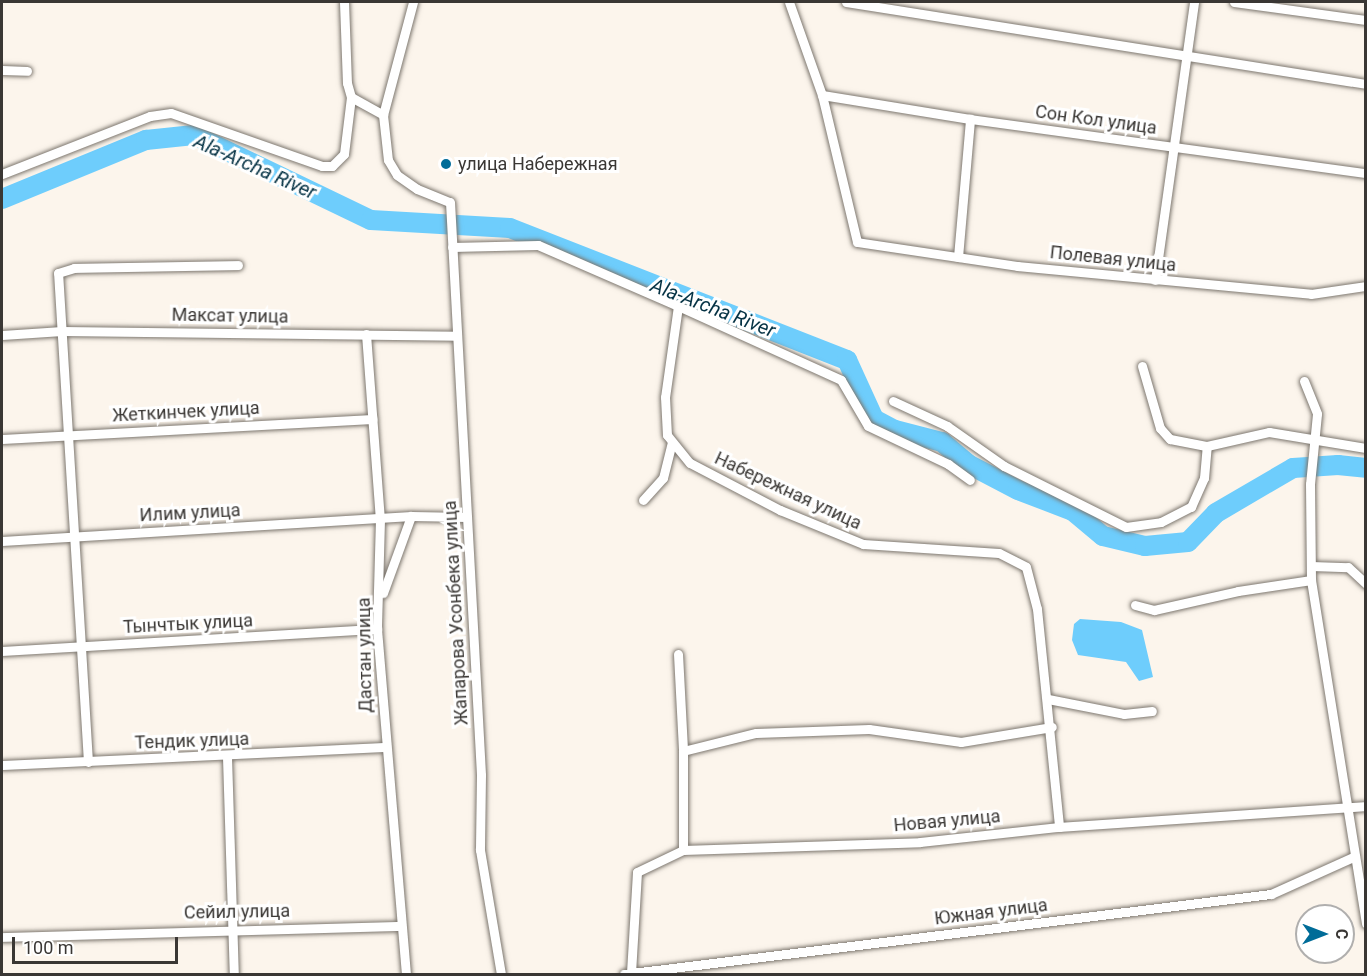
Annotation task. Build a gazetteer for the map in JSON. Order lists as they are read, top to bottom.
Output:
{
  "streets": {
    "street": [
      "Сон Кол улица",
      "Полевая улица",
      "Максат улица",
      "Жеткинчек улица",
      "Набережная улица",
      "Илим улица",
      "Жапарова Усонбека улица",
      "Тынчтык улица",
      "Дастан улица",
      "Тендик улица",
      "Новая улица",
      "Сейил улица",
      "Южная улица"
    ]
  },
  "crossings": [
    ["Сон Кол улица", "Полевая улица"],
    ["Максат улица", "Жапарова Усонбека улица"],
    ["Максат улица", "Дастан улица"],
    ["Жеткинчек улица", "Дастан улица"],
    ["Набережная улица", "Новая улица"],
    ["Илим улица", "Жапарова Усонбека улица"],
    ["Илим улица", "Дастан улица"],
    ["Тынчтык улица", "Дастан улица"],
    ["Дастан улица", "Тендик улица"],
    ["Дастан улица", "Сейил улица"],
    ["Новая улица", "Южная улица"]
  ],
  "water": ["Ala-Archa River"],
  "places": ["улица Набережная"],
  "scale_bar": "100 m",
  "north": "right"
}
